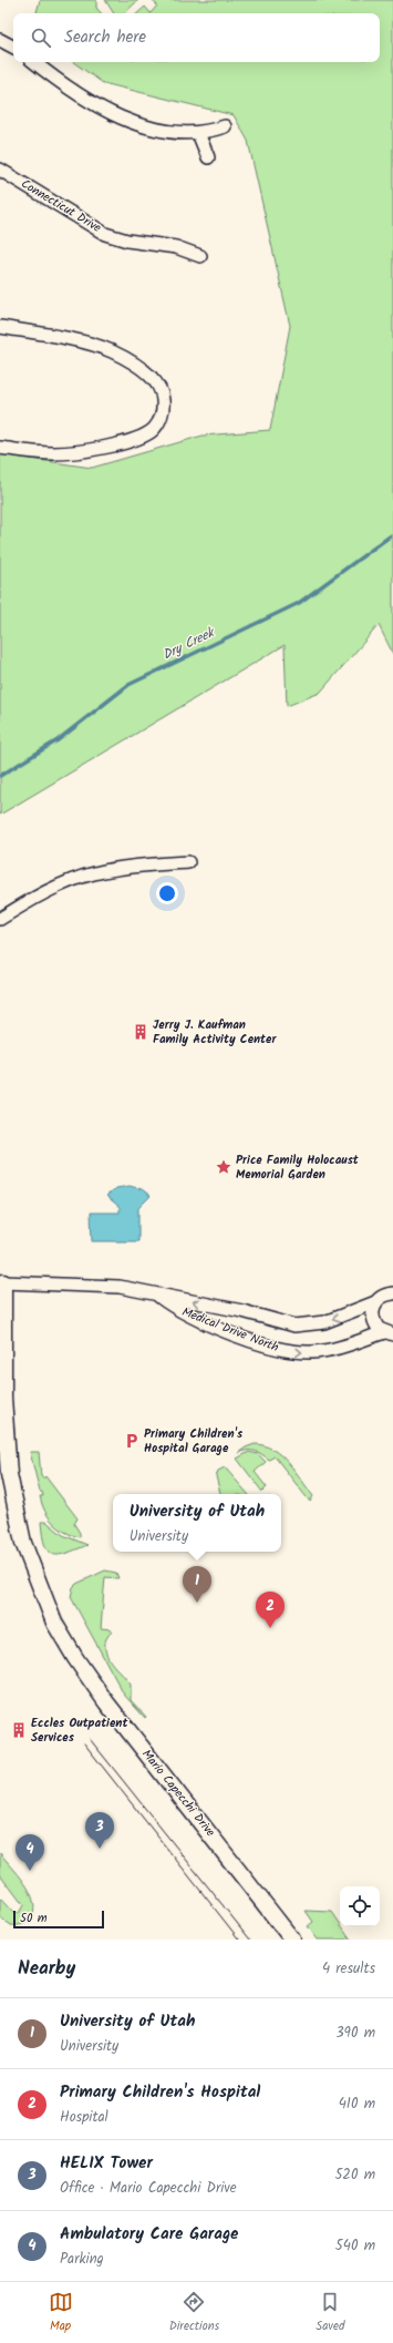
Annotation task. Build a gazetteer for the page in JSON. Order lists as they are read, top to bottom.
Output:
{
  "streets": {
    "main road": ["Mario Capecchi Drive"],
    "street": ["Connecticut Drive", "Medical Drive North"]
  },
  "crossings": [
    ["Medical Drive North", "Mario Capecchi Drive"]
  ],
  "water": ["Dry Creek"],
  "places": {
    "building": ["Jerry J. Kaufman Family Activity Center", "Eccles Outpatient Services"],
    "place": ["Price Family Holocaust Memorial Garden"],
    "parking": ["Primary Children's Hospital Garage"]
  },
  "scale_bar": "50 m",
  "page": {
    "search": "Search here",
    "popup": ["University of Utah", "University"],
    "pins": [
      "1",
      "2",
      "3",
      "4"
    ],
    "scale": "50 m",
    "heading": ["Nearby", "4 results"],
    "list": [
      {
        "mark": "1",
        "name": "University of Utah",
        "note": "University",
        "value": "390 m"
      },
      {
        "mark": "2",
        "name": "Primary Children's Hospital",
        "note": "Hospital",
        "value": "410 m"
      },
      {
        "mark": "3",
        "name": "HELIX Tower",
        "note": "Office · Mario Capecchi Drive",
        "value": "520 m"
      },
      {
        "mark": "4",
        "name": "Ambulatory Care Garage",
        "note": "Parking",
        "value": "540 m"
      }
    ],
    "nav": ["Map", "Directions", "Saved"]
  }
}
